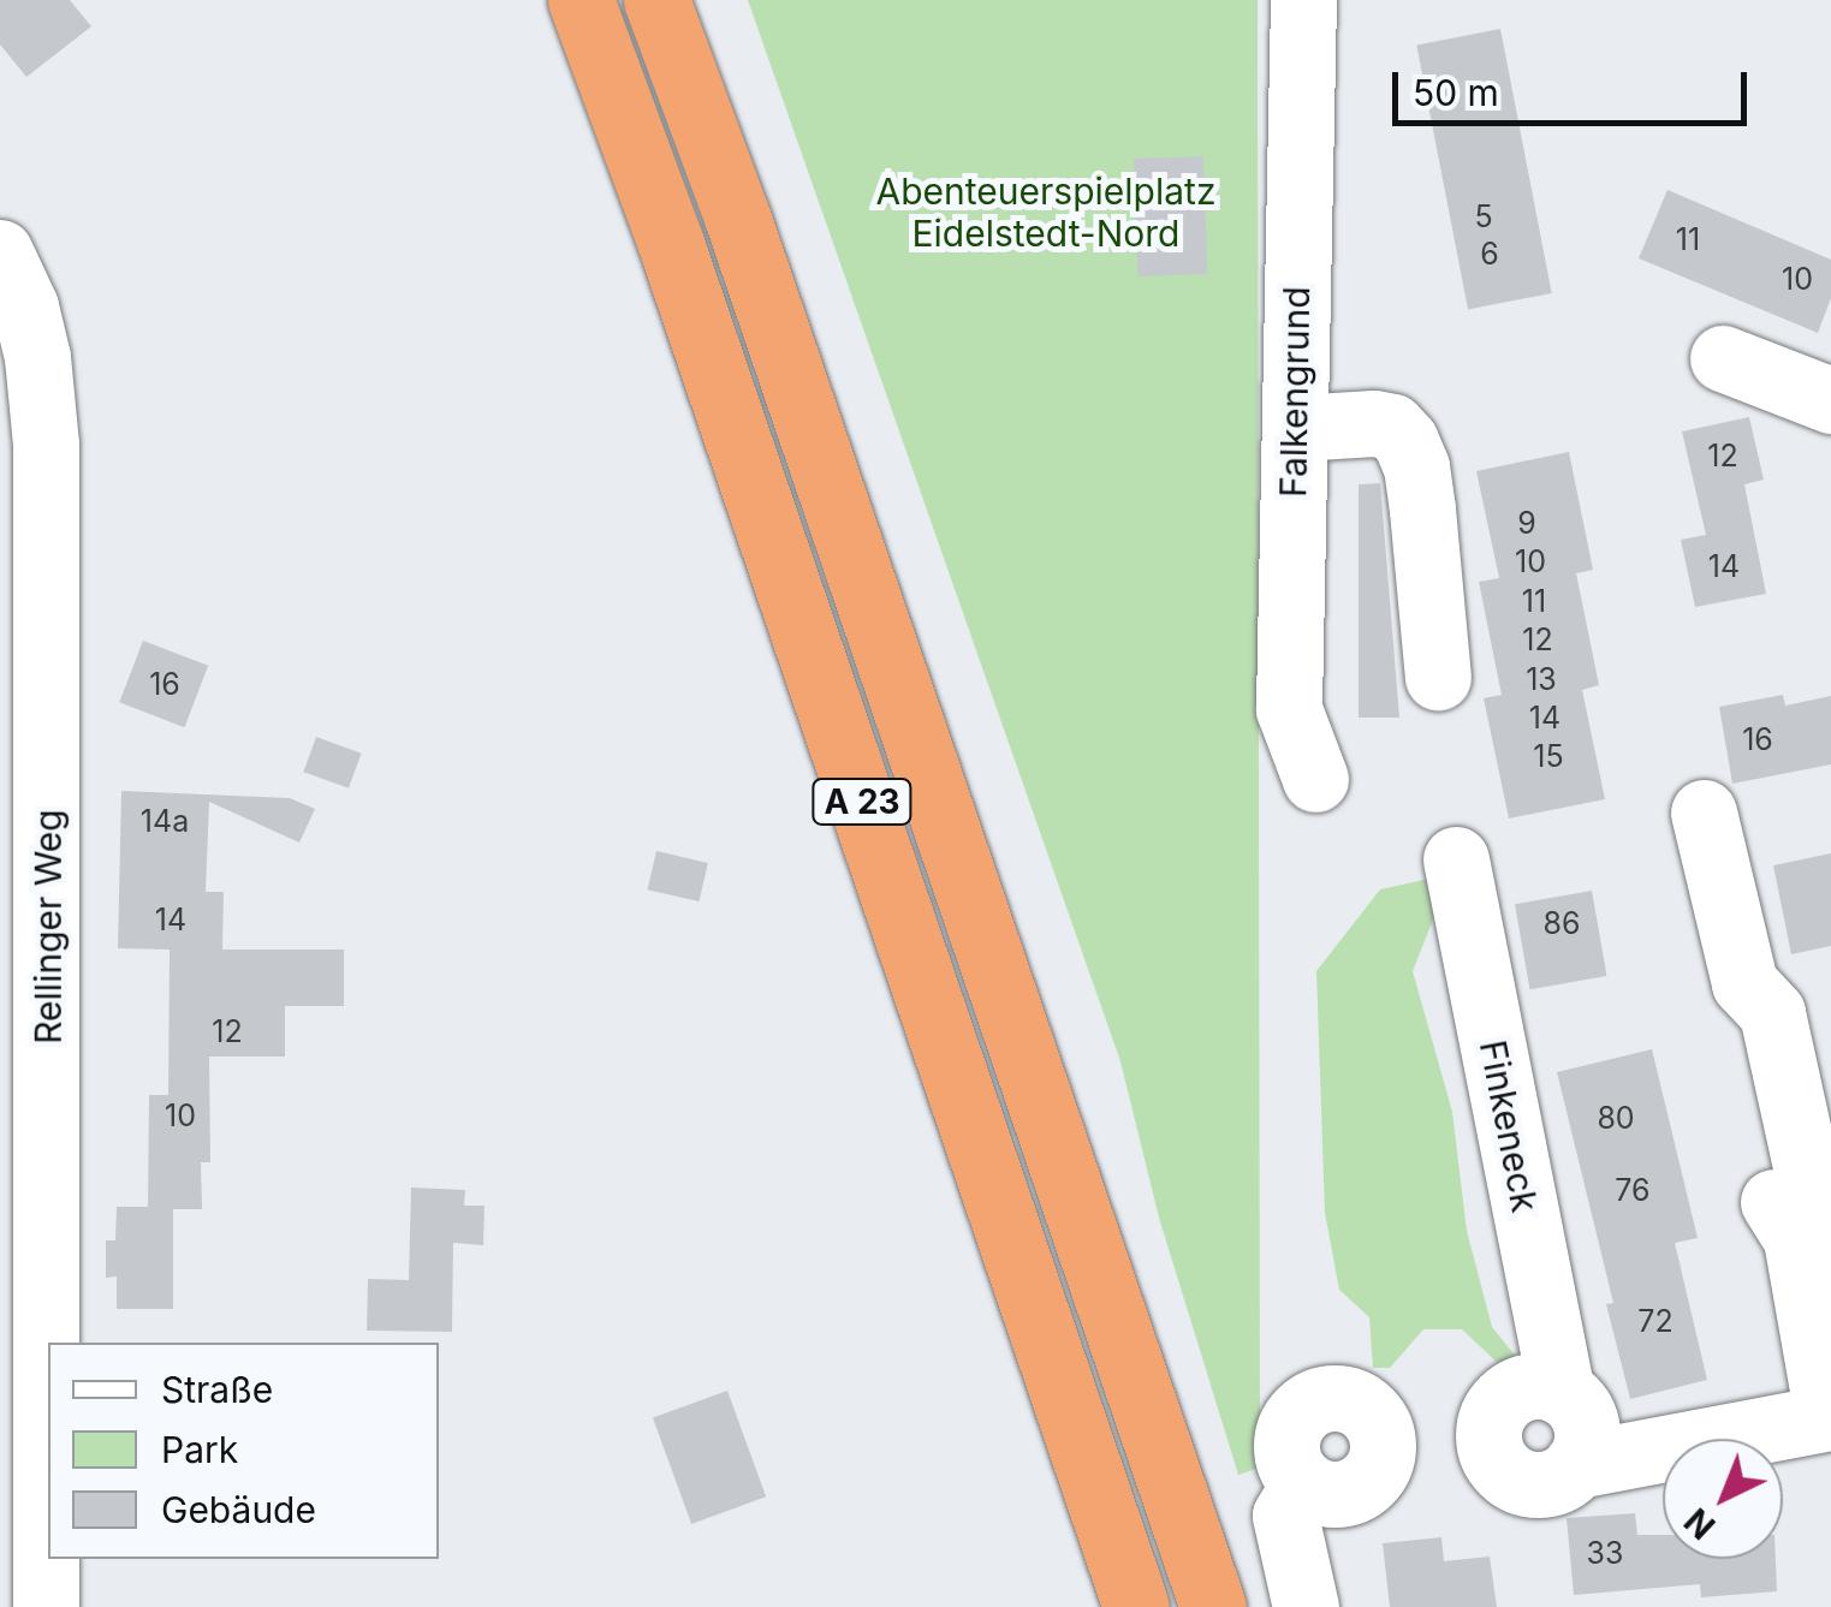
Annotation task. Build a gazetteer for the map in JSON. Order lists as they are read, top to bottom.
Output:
{
  "streets": {
    "highway": ["A 23"],
    "street": ["Falkengrund", "Rellinger Weg", "Finkeneck"]
  },
  "parks": ["Abenteuerspielplatz Eidelstedt-Nord"],
  "house_numbers": [
    "5",
    "11",
    "6",
    "10",
    "12",
    "9",
    "10",
    "14",
    "11",
    "12",
    "13",
    "16",
    "14",
    "16",
    "15",
    "14a",
    "14",
    "86",
    "12",
    "10",
    "80",
    "76",
    "72",
    "33"
  ],
  "legend": ["Straße", "Park", "Gebäude"],
  "scale_bar": "50 m",
  "north": "bottom left"
}
